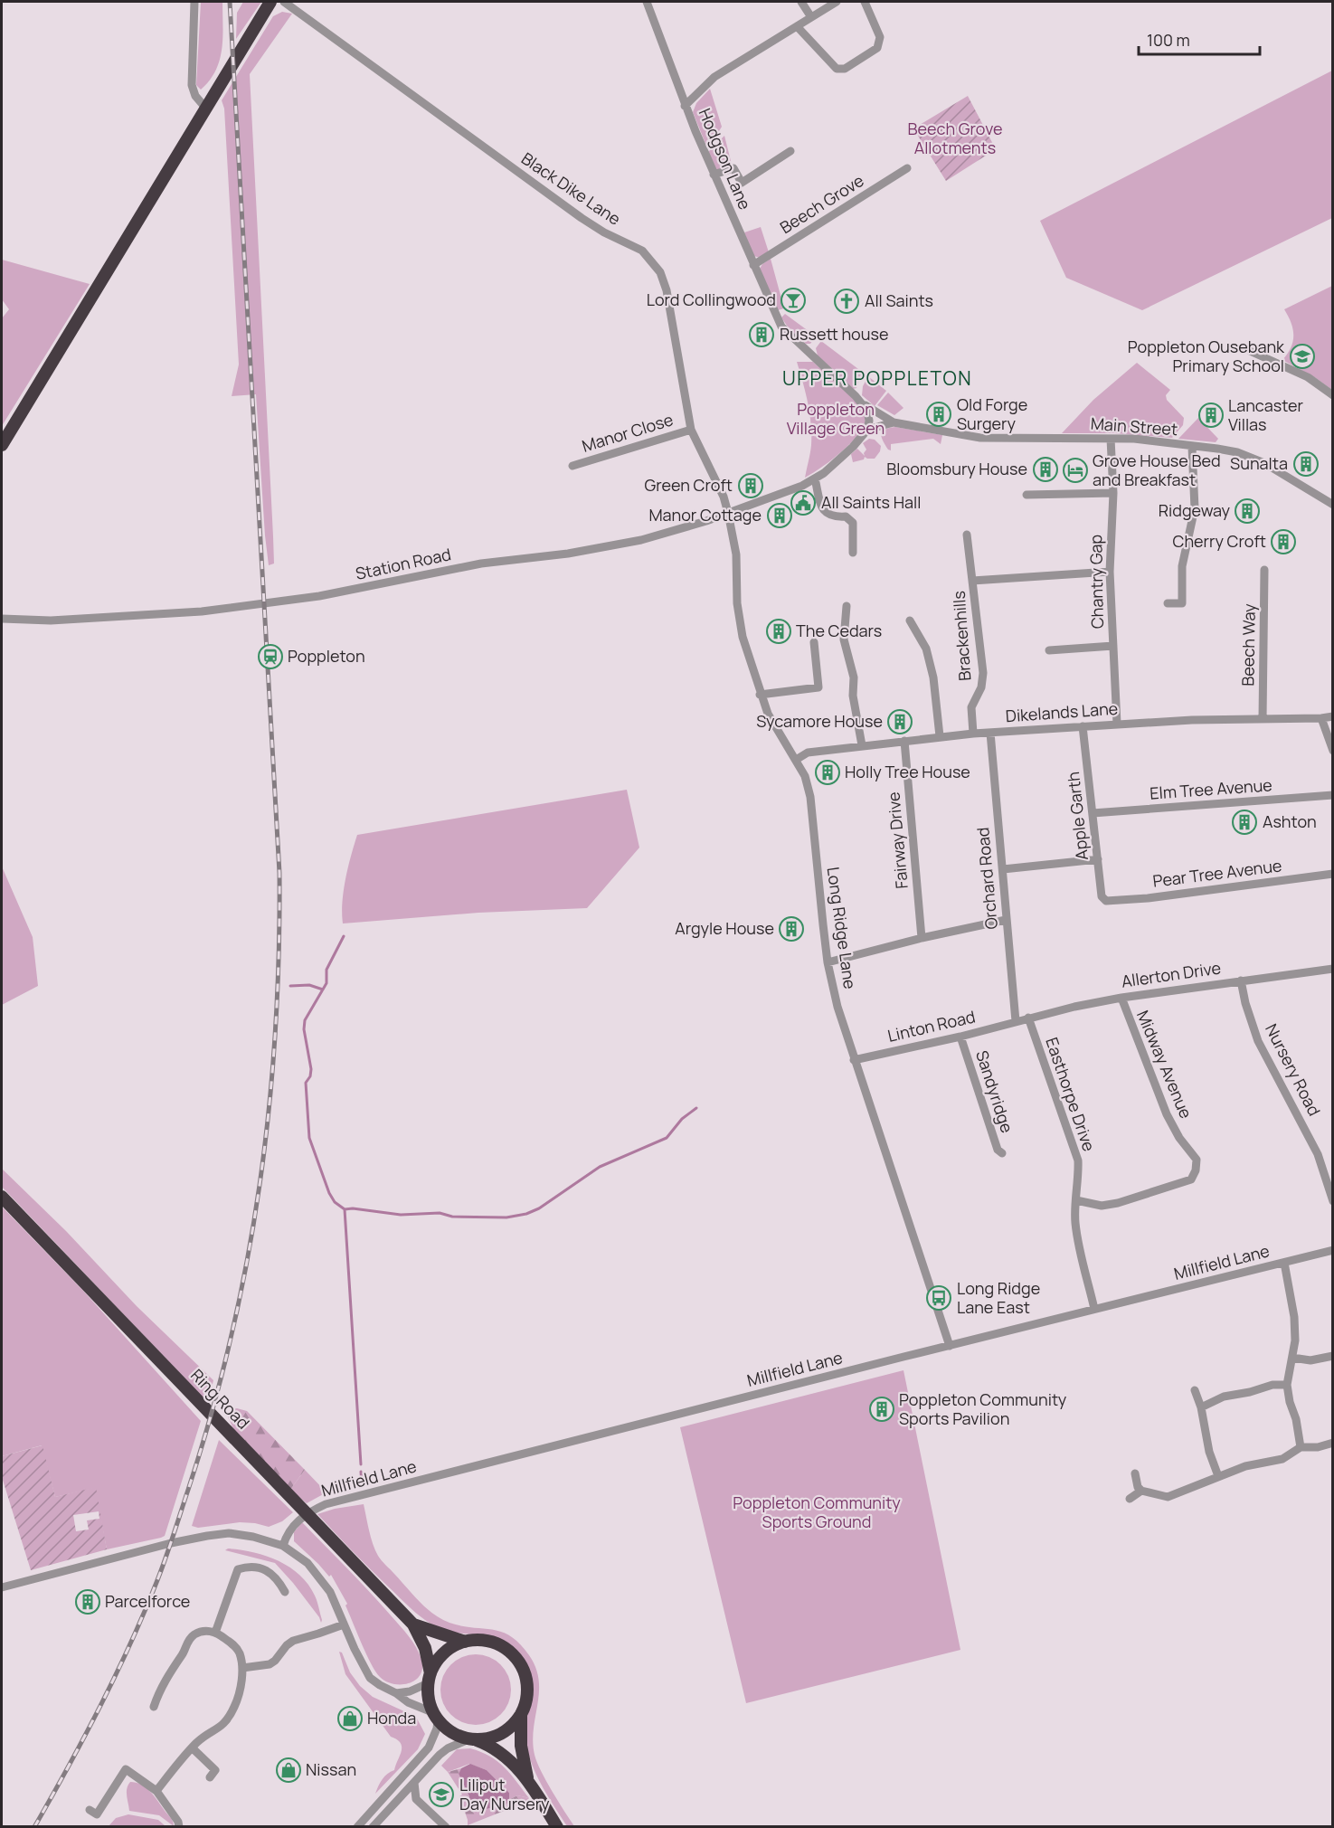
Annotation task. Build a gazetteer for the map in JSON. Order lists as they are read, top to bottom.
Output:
{
  "streets": {
    "highway": ["Ring Road"],
    "street": [
      "Hodgson Lane",
      "Black Dike Lane",
      "Beech Grove",
      "Main Street",
      "Manor Close",
      "Station Road",
      "Chantry Gap",
      "Brackenhills",
      "Beech Way",
      "Dikelands Lane",
      "Elm Tree Avenue",
      "Apple Garth",
      "Fairway Drive",
      "Pear Tree Avenue",
      "Orchard Road",
      "Long Ridge Lane",
      "Allerton Drive",
      "Linton Road",
      "Midway Avenue",
      "Nursery Road",
      "Sandyridge",
      "Easthorpe Drive",
      "Millfield Lane"
    ]
  },
  "crossings": [
    ["Hodgson Lane", "Beech Grove"],
    ["Black Dike Lane", "Manor Close"],
    ["Black Dike Lane", "Station Road"],
    ["Black Dike Lane", "Long Ridge Lane"],
    ["Main Street", "Chantry Gap"],
    ["Station Road", "Long Ridge Lane"],
    ["Chantry Gap", "Dikelands Lane"],
    ["Brackenhills", "Dikelands Lane"],
    ["Beech Way", "Dikelands Lane"],
    ["Dikelands Lane", "Apple Garth"],
    ["Dikelands Lane", "Fairway Drive"],
    ["Dikelands Lane", "Orchard Road"],
    ["Dikelands Lane", "Long Ridge Lane"],
    ["Elm Tree Avenue", "Apple Garth"],
    ["Apple Garth", "Pear Tree Avenue"],
    ["Orchard Road", "Allerton Drive"],
    ["Orchard Road", "Linton Road"],
    ["Long Ridge Lane", "Linton Road"],
    ["Long Ridge Lane", "Millfield Lane"],
    ["Allerton Drive", "Linton Road"],
    ["Allerton Drive", "Midway Avenue"],
    ["Allerton Drive", "Nursery Road"],
    ["Allerton Drive", "Easthorpe Drive"],
    ["Linton Road", "Sandyridge"],
    ["Midway Avenue", "Easthorpe Drive"],
    ["Easthorpe Drive", "Millfield Lane"]
  ],
  "districts": ["UPPER POPPLETON"],
  "parks": ["Beech Grove Allotments", "Poppleton Village Green", "Poppleton Community Sports Ground"],
  "places": {
    "bar": ["Lord Collingwood"],
    "church": ["All Saints"],
    "building": [
      "Russett house",
      "Old Forge Surgery",
      "Lancaster Villas",
      "Sunalta",
      "Bloomsbury House",
      "Green Croft",
      "Ridgeway",
      "Manor Cottage",
      "Cherry Croft",
      "The Cedars",
      "Sycamore House",
      "Holly Tree House",
      "Ashton",
      "Argyle House",
      "Poppleton Community Sports Pavilion",
      "Parcelforce"
    ],
    "school or university": ["Poppleton Ousebank Primary School", "Liliput Day Nursery"],
    "hotel": ["Grove House Bed and Breakfast"],
    "public building": ["All Saints Hall"],
    "station": ["Poppleton"],
    "bus stop": ["Long Ridge Lane East"],
    "shop": ["Honda", "Nissan"]
  },
  "scale_bar": "100 m"
}
